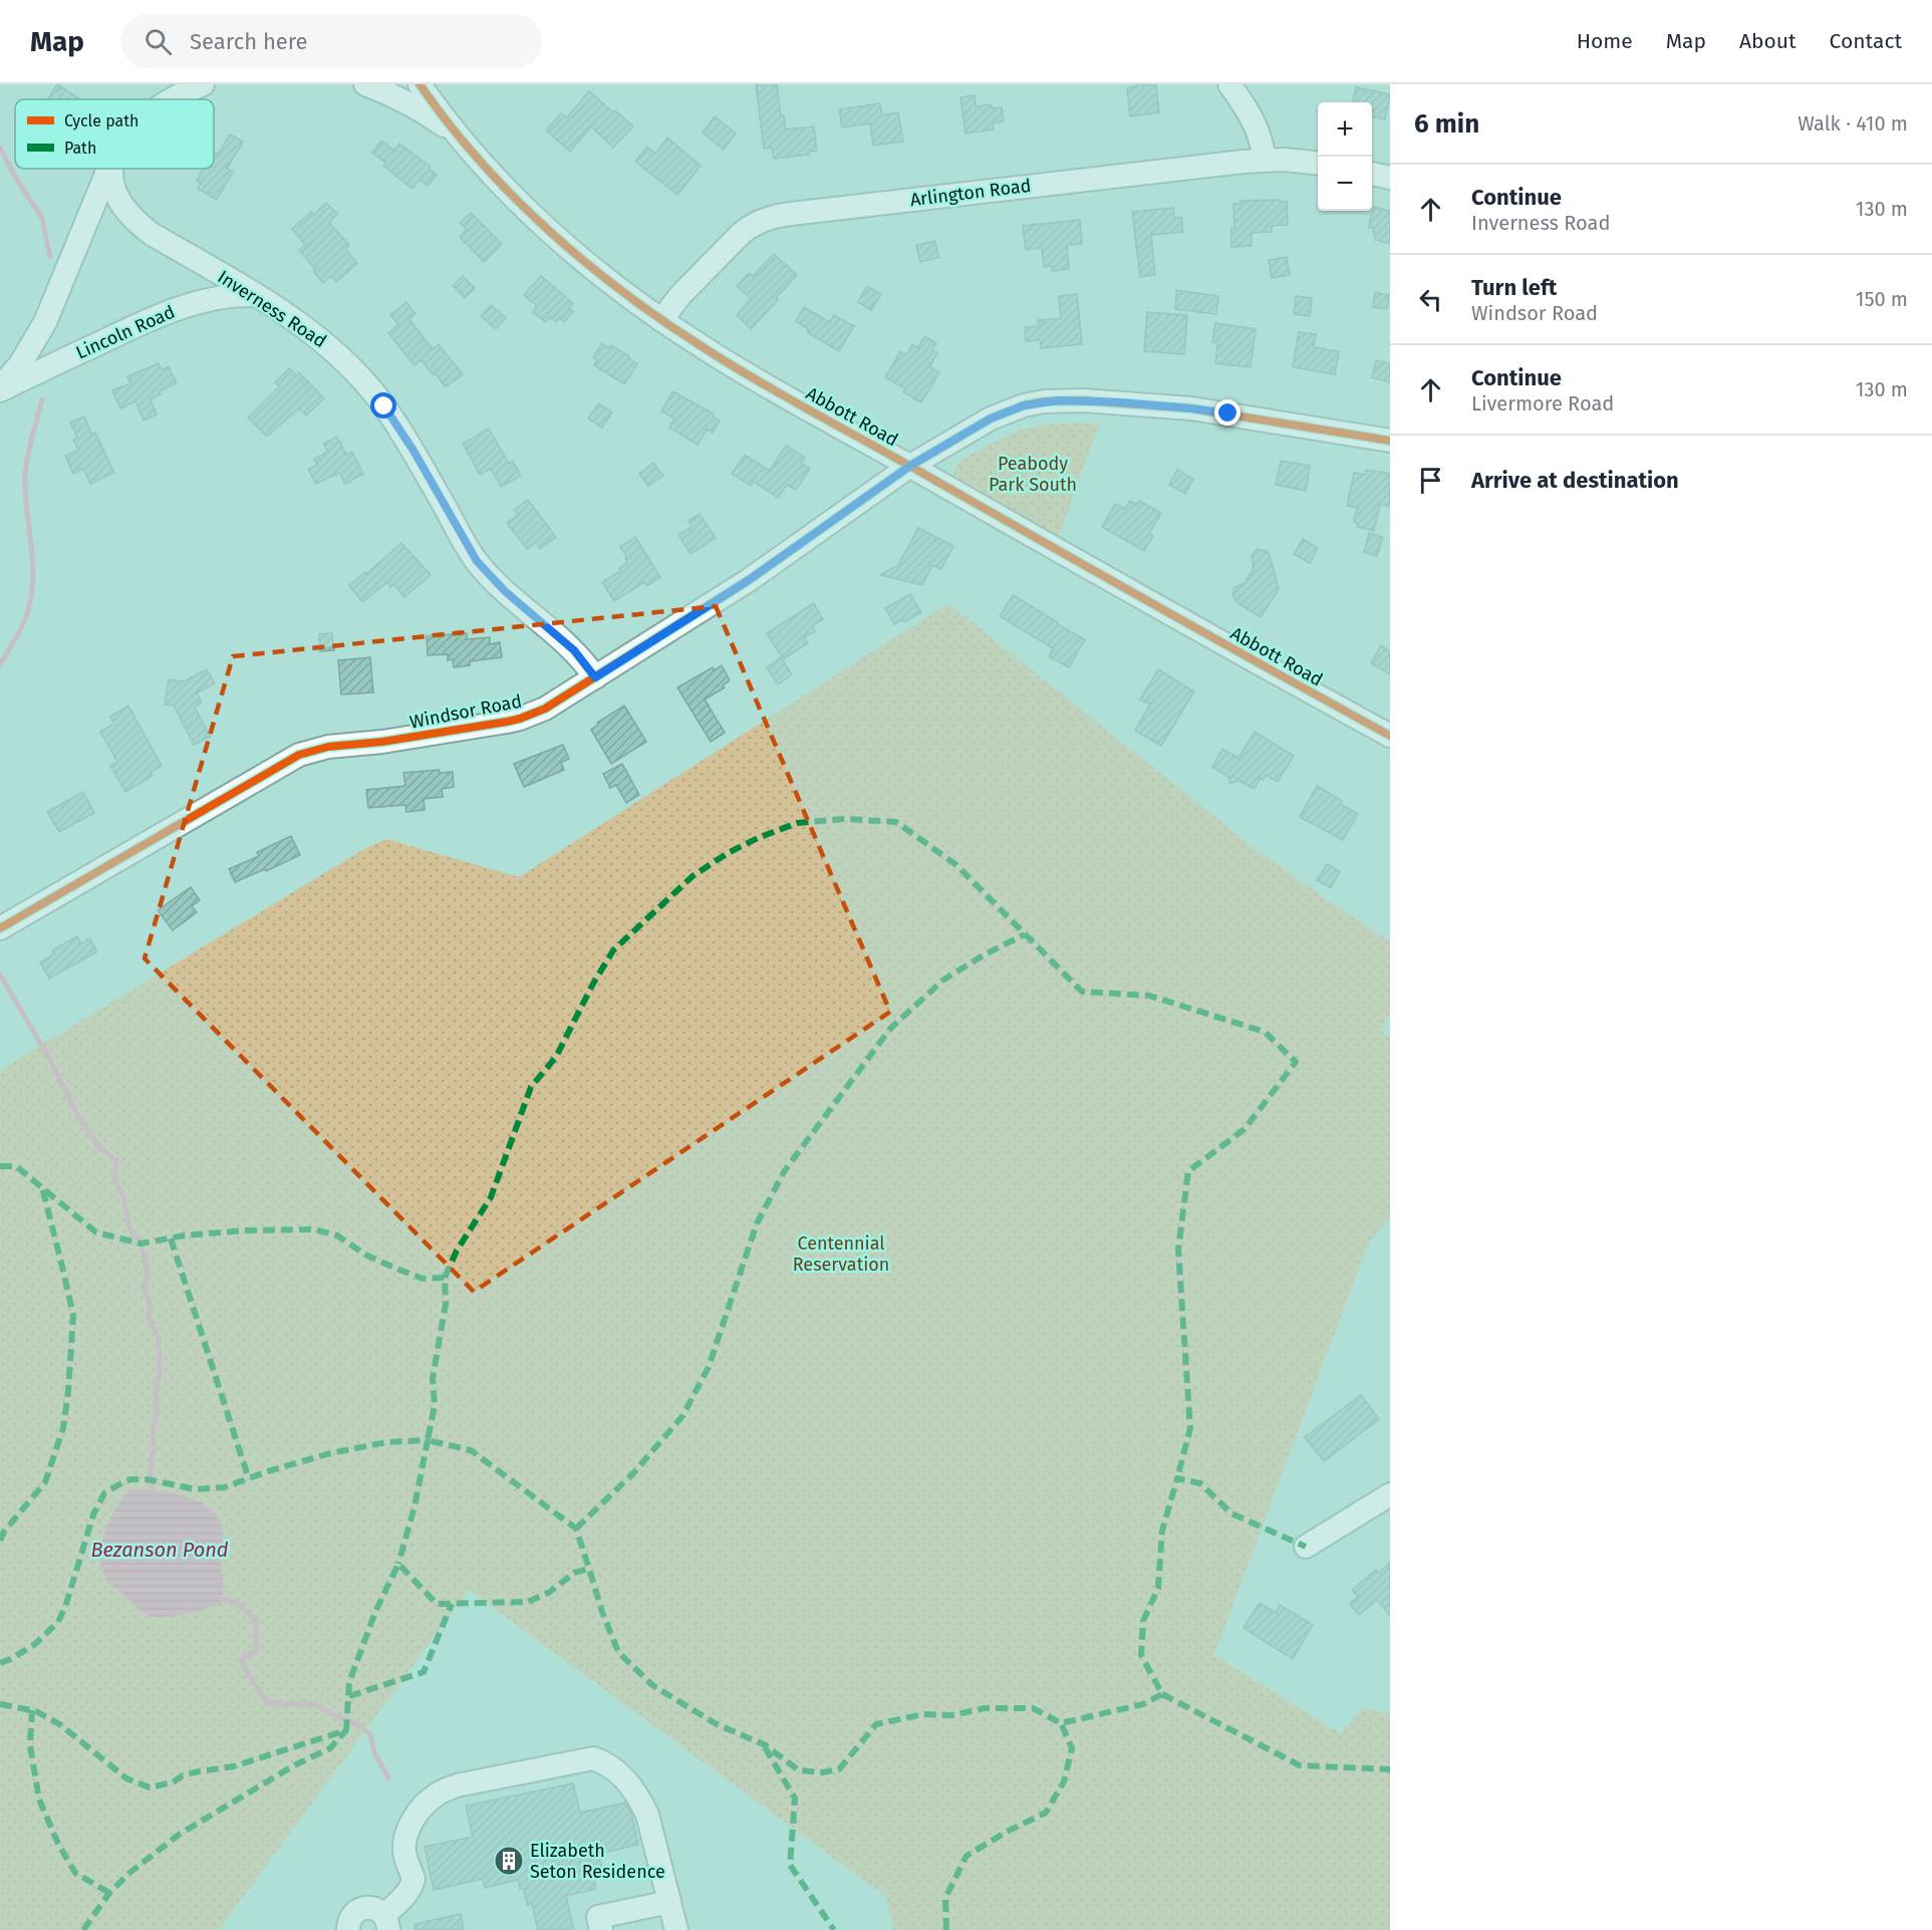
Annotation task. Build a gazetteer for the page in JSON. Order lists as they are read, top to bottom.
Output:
{
  "streets": {
    "street": [
      "Arlington Road",
      "Inverness Road",
      "Lincoln Road",
      "Abbott Road",
      "Windsor Road"
    ]
  },
  "crossings": [
    ["Arlington Road", "Abbott Road"],
    ["Inverness Road", "Lincoln Road"],
    ["Inverness Road", "Windsor Road"],
    ["Abbott Road", "Windsor Road"]
  ],
  "water": ["Bezanson Pond"],
  "parks": ["Peabody Park South", "Centennial Reservation"],
  "places": {
    "building": ["Elizabeth Seton Residence"]
  },
  "legend": ["Cycle path", "Path"],
  "page": {
    "header": "Map",
    "search": "Search here",
    "nav": [
      "Home",
      "Map",
      "About",
      "Contact"
    ],
    "heading": ["6 min", "Walk · 410 m"],
    "map_buttons": ["+", "−"],
    "list": [
      ["Continue", "Inverness Road", "130 m"],
      ["Turn left", "Windsor Road", "150 m"],
      ["Continue", "Livermore Road", "130 m"],
      "Arrive at destination"
    ]
  }
}
